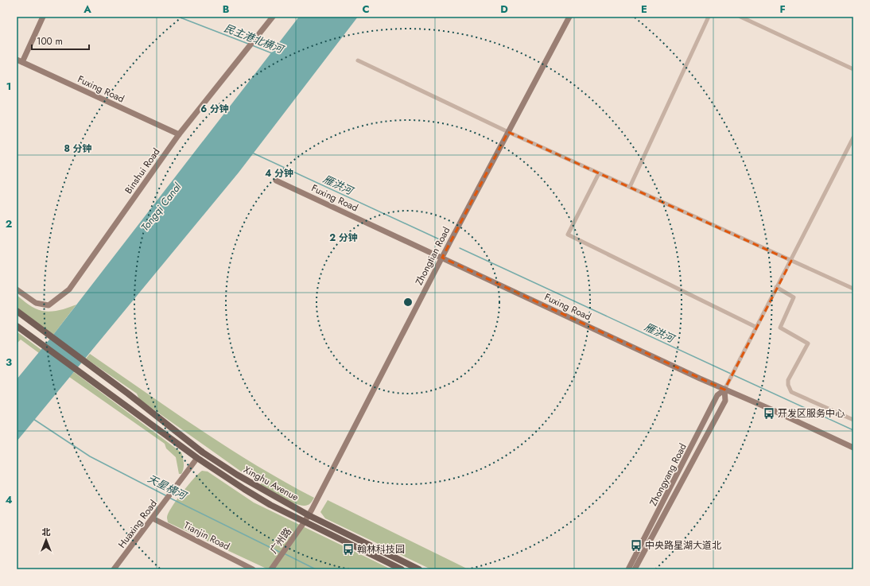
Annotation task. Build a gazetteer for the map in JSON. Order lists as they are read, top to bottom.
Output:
{
  "streets": {
    "main road": ["Xinghu Avenue"],
    "street": [
      "Fuxing Road",
      "Binshui Road",
      "Zhongtian Road",
      "Zhongyang Road",
      "Huaxing Road",
      "Tianjin Road",
      "广州路"
    ]
  },
  "crossings": [
    ["Fuxing Road", "Binshui Road"],
    ["Fuxing Road", "Zhongtian Road"],
    ["Fuxing Road", "Zhongyang Road"],
    ["Zhongtian Road", "Xinghu Avenue"],
    ["Zhongtian Road", "广州路"],
    ["Xinghu Avenue", "Huaxing Road"],
    ["Xinghu Avenue", "广州路"],
    ["Huaxing Road", "Tianjin Road"]
  ],
  "water": [
    "民主港北横河",
    "雁洪河",
    "Tongqi Canal",
    "天星横河"
  ],
  "places": {
    "bus stop": ["开发区服务中心", "中央路星湖大道北", "翰林科技园"]
  },
  "scale_bar": "100 m",
  "north": "top",
  "grid": {
    "columns": [
      "A",
      "B",
      "C",
      "D",
      "E",
      "F"
    ],
    "rows": [
      "1",
      "2",
      "3",
      "4"
    ]
  },
  "rings": [
    "6 分钟",
    "8 分钟",
    "4 分钟",
    "2 分钟"
  ]
}
